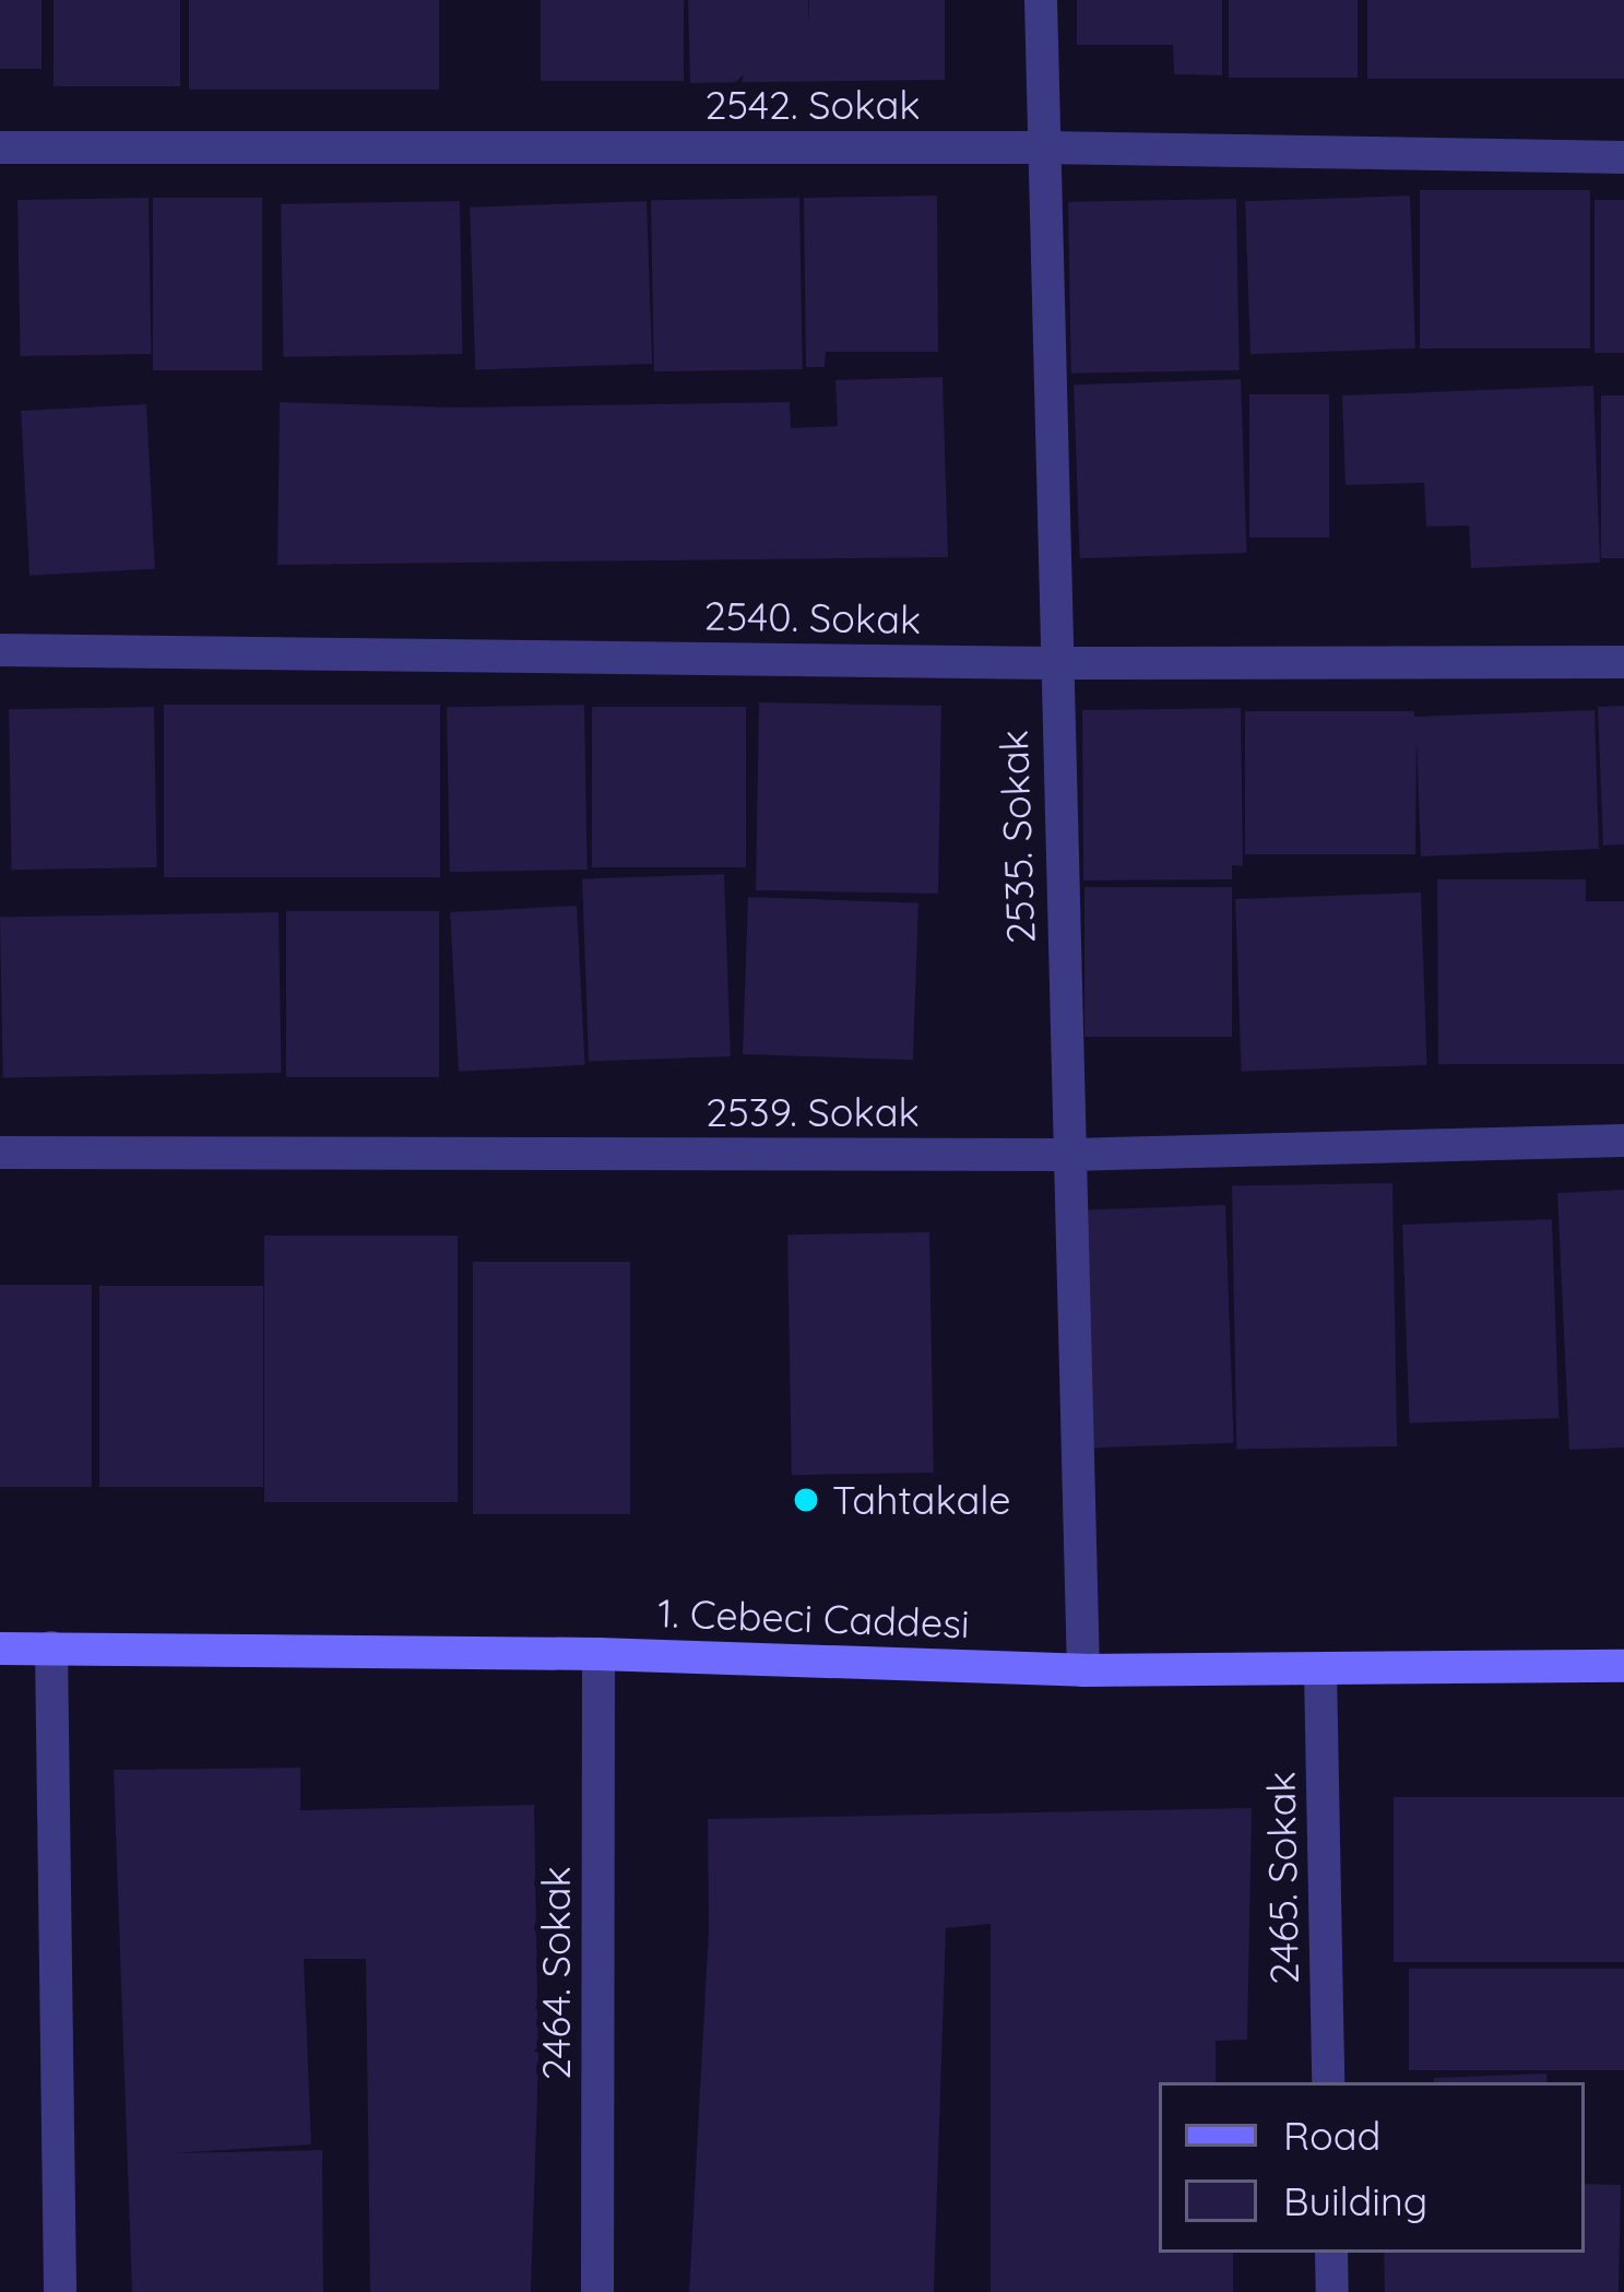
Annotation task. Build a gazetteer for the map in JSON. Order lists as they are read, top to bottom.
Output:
{
  "streets": {
    "main road": ["1. Cebeci Caddesi"],
    "street": [
      "2542. Sokak",
      "2540. Sokak",
      "2535. Sokak",
      "2539. Sokak",
      "2465. Sokak",
      "2464. Sokak"
    ]
  },
  "crossings": [
    ["2542. Sokak", "2535. Sokak"],
    ["2540. Sokak", "2535. Sokak"],
    ["2535. Sokak", "2539. Sokak"],
    ["2535. Sokak", "1. Cebeci Caddesi"],
    ["1. Cebeci Caddesi", "2465. Sokak"],
    ["1. Cebeci Caddesi", "2464. Sokak"]
  ],
  "places": ["Tahtakale"],
  "legend": ["Road", "Building"]
}
